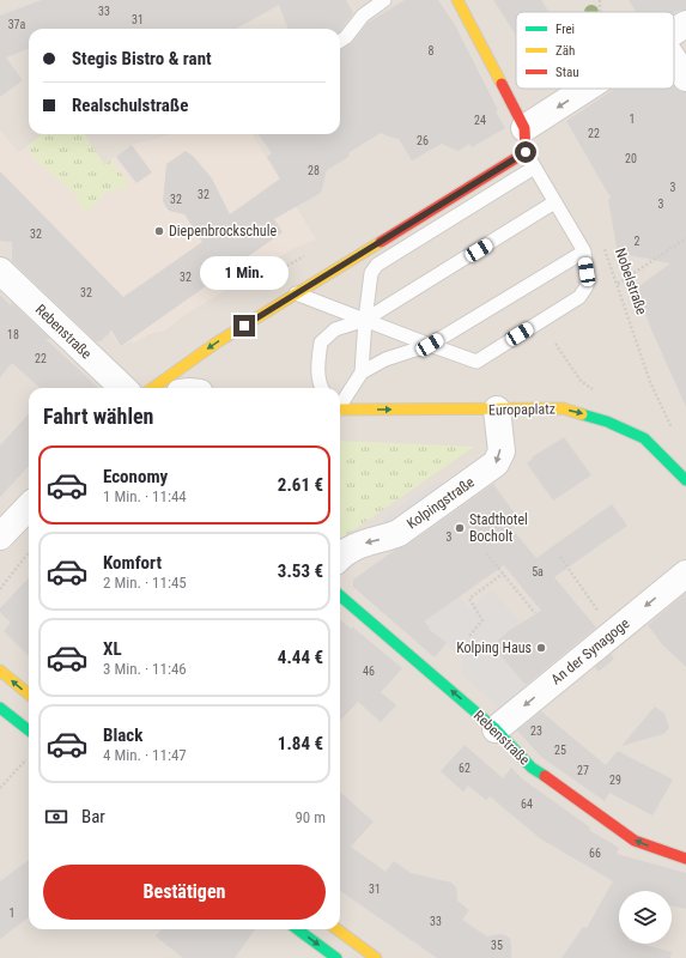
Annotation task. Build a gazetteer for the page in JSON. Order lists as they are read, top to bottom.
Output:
{
  "streets": {
    "street": [
      "Rebenstraße",
      "Europaplatz",
      "Kolpingstraße",
      "An der Synagoge"
    ],
    "path": ["Nobelstraße"]
  },
  "crossings": [
    ["Rebenstraße", "An der Synagoge"],
    ["Europaplatz", "Kolpingstraße"]
  ],
  "one_way": [
    "Rebenstraße",
    "Europaplatz",
    "Kolpingstraße",
    "An der Synagoge"
  ],
  "places": ["Diepenbrockschule", "Stadthotel Bocholt", "Kolping Haus"],
  "house_numbers": [
    "33",
    "31",
    "37a",
    "8",
    "1",
    "24",
    "22",
    "26",
    "20",
    "28",
    "3",
    "32",
    "32",
    "3",
    "32",
    "2",
    "32",
    "32",
    "18",
    "22",
    "3",
    "5a",
    "46",
    "23",
    "25",
    "62",
    "27",
    "29",
    "64",
    "66",
    "31",
    "1",
    "33",
    "35"
  ],
  "legend": ["Frei", "Zäh", "Stau"],
  "page": {
    "banner": ["Stegis Bistro & rant", "Realschulstraße"],
    "bubble": "1 Min.",
    "heading": "Fahrt wählen",
    "list": [
      {
        "name": "Economy",
        "note": "1 Min. · 11:44",
        "value": "2.61 €"
      },
      {
        "name": "Komfort",
        "note": "2 Min. · 11:45",
        "value": "3.53 €"
      },
      {
        "name": "XL",
        "note": "3 Min. · 11:46",
        "value": "4.44 €"
      },
      {
        "name": "Black",
        "note": "4 Min. · 11:47",
        "value": "1.84 €"
      }
    ],
    "pay": ["Bar", "90 m"],
    "buttons": "Bestätigen"
  }
}
